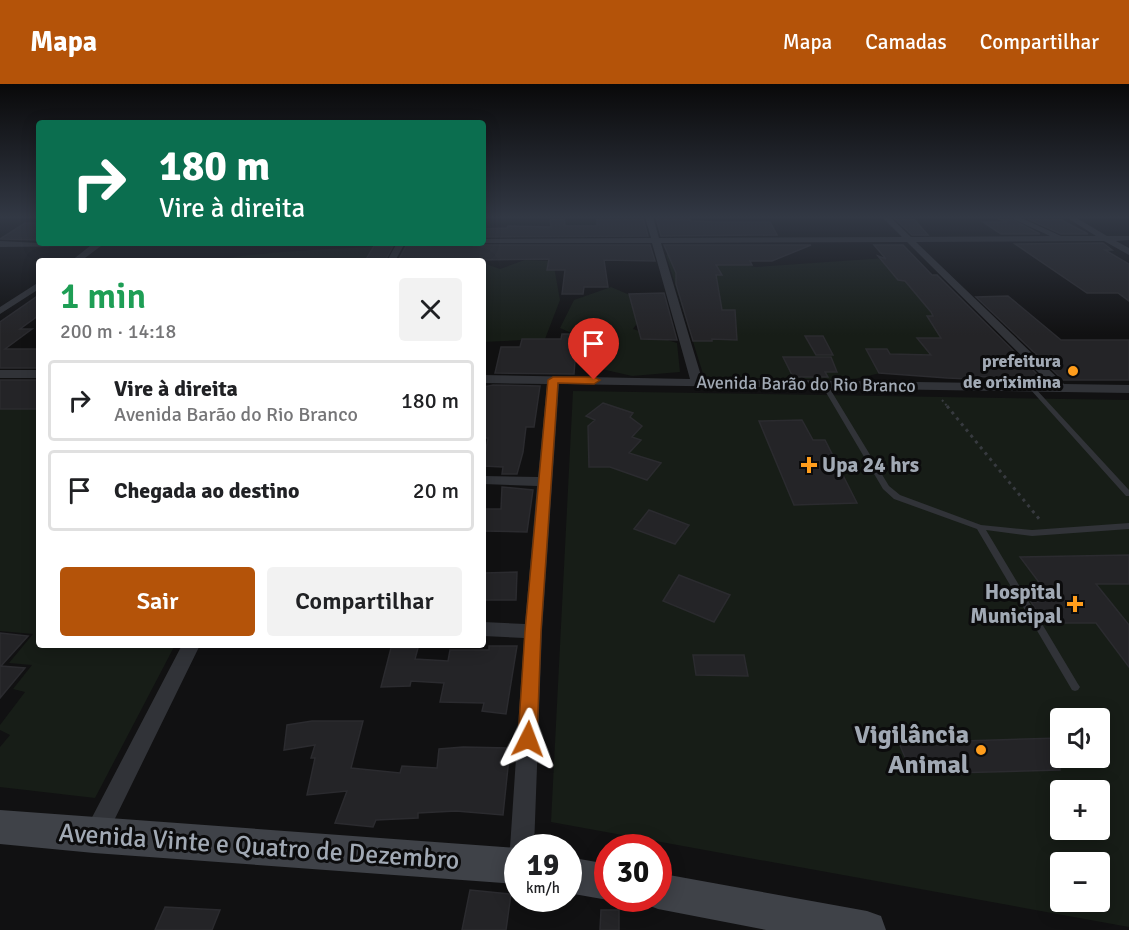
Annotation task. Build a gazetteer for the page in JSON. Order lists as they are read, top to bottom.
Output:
{
  "streets": {
    "street": ["Avenida Barão do Rio Branco", "Avenida Vinte e Quatro de Dezembro"]
  },
  "places": {
    "other": ["prefeitura de oriximina", "Vigilância Animal"],
    "health": ["Upa 24 hrs", "Hospital Municipal"]
  },
  "page": {
    "header": "Mapa",
    "nav": ["Mapa", "Camadas", "Compartilhar"],
    "turn": ["180 m", "Vire à direita"],
    "heading": ["1 min", "200 m · 14:18"],
    "list": [
      {
        "name": "Vire à direita",
        "note": "Avenida Barão do Rio Branco",
        "value": "180 m"
      },
      {
        "name": "Chegada ao destino",
        "value": "20 m"
      }
    ],
    "buttons": ["Sair", "Compartilhar"],
    "map_buttons": ["+", "−"],
    "speed": "19 km/h",
    "limit": "30"
  }
}
